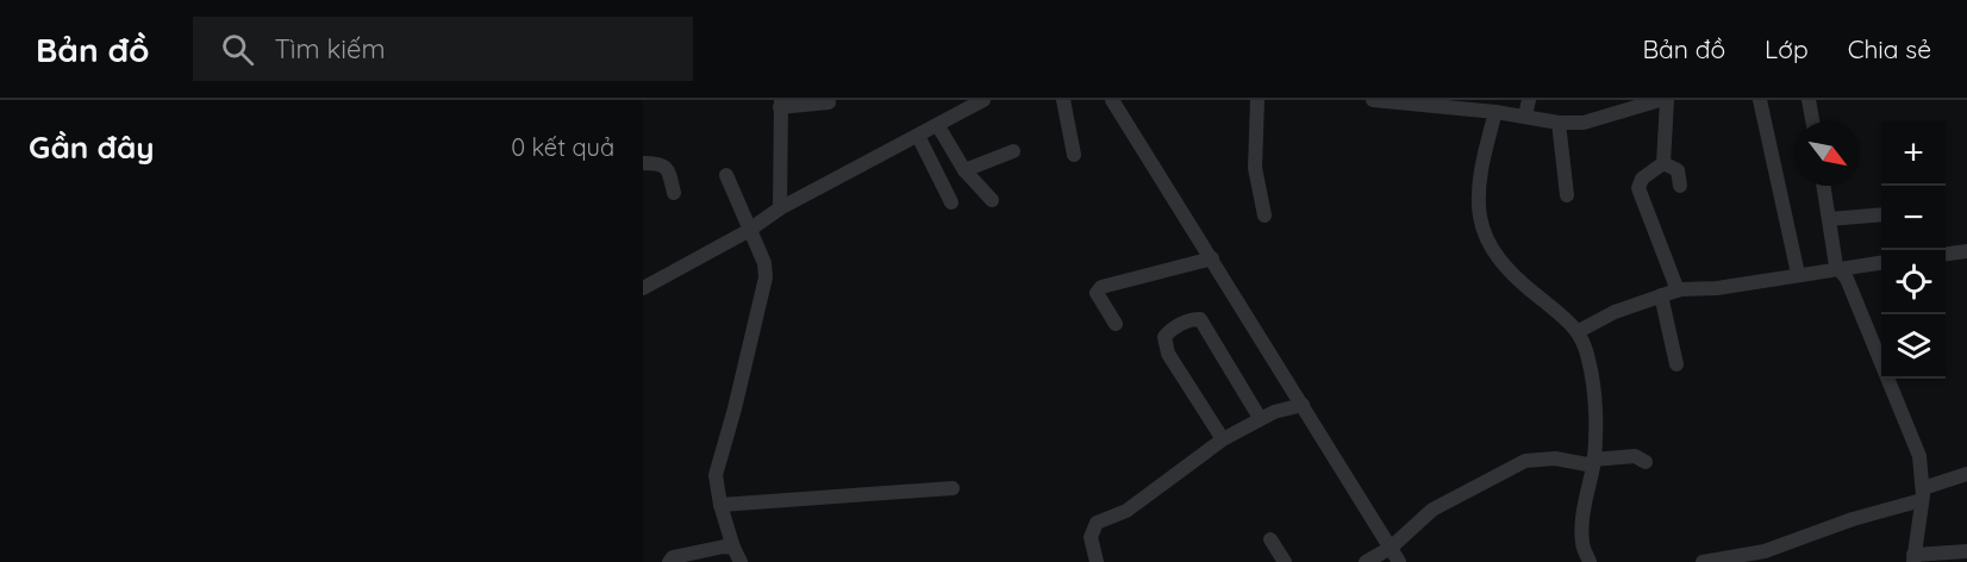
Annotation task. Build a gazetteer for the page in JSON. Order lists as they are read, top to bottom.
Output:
{
  "north": "bottom right",
  "page": {
    "header": "Bản đồ",
    "search": "Tìm kiếm",
    "nav": ["Bản đồ", "Lớp", "Chia sẻ"],
    "heading": ["Gần đây", "0 kết quả"],
    "map_buttons": ["+", "−"]
  }
}
